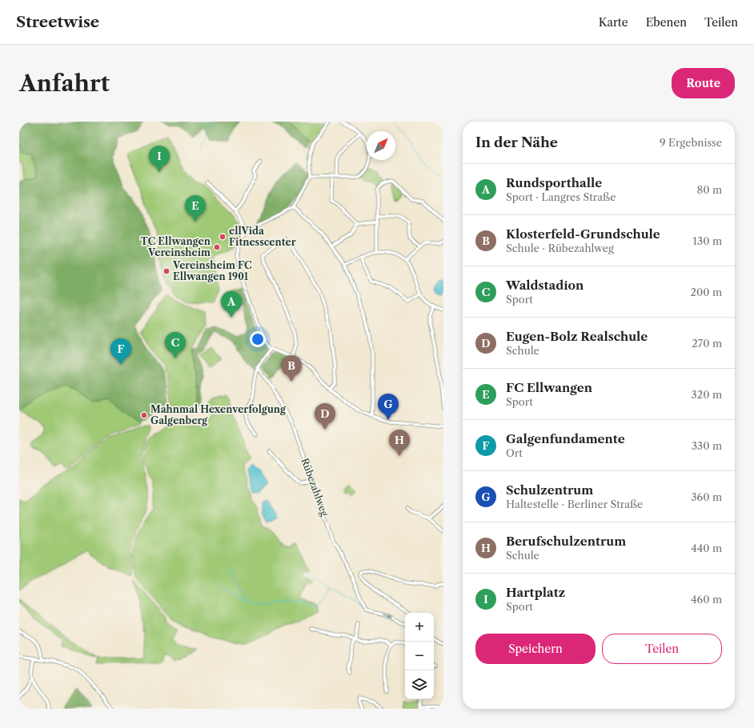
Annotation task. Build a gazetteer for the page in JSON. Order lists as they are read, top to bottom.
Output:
{
  "streets": {
    "street": ["Rübezahlweg"]
  },
  "one_way": ["Rübezahlweg"],
  "places": [
    "ellVida Fitnesscenter",
    "TC Ellwangen Vereinsheim",
    "Vereinsheim FC Ellwangen 1901",
    "Mahnmal Hexenverfolgung Galgenberg"
  ],
  "north": "top right",
  "page": {
    "header": "Streetwise",
    "nav": ["Karte", "Ebenen", "Teilen"],
    "buttons": [
      "Route",
      ["Speichern", "Teilen"]
    ],
    "title": "Anfahrt",
    "heading": ["In der Nähe", "9 Ergebnisse"],
    "pins": [
      "I",
      "E",
      "A",
      "C",
      "F",
      "B",
      "G",
      "D",
      "H"
    ],
    "list": [
      {
        "mark": "A",
        "name": "Rundsporthalle",
        "note": "Sport · Langres Straße",
        "value": "80 m"
      },
      {
        "mark": "B",
        "name": "Klosterfeld-Grundschule",
        "note": "Schule · Rübezahlweg",
        "value": "130 m"
      },
      {
        "mark": "C",
        "name": "Waldstadion",
        "note": "Sport",
        "value": "200 m"
      },
      {
        "mark": "D",
        "name": "Eugen-Bolz Realschule",
        "note": "Schule",
        "value": "270 m"
      },
      {
        "mark": "E",
        "name": "FC Ellwangen",
        "note": "Sport",
        "value": "320 m"
      },
      {
        "mark": "F",
        "name": "Galgenfundamente",
        "note": "Ort",
        "value": "330 m"
      },
      {
        "mark": "G",
        "name": "Schulzentrum",
        "note": "Haltestelle · Berliner Straße",
        "value": "360 m"
      },
      {
        "mark": "H",
        "name": "Berufschulzentrum",
        "note": "Schule",
        "value": "440 m"
      },
      {
        "mark": "I",
        "name": "Hartplatz",
        "note": "Sport",
        "value": "460 m"
      }
    ],
    "map_buttons": ["+", "−"]
  }
}
